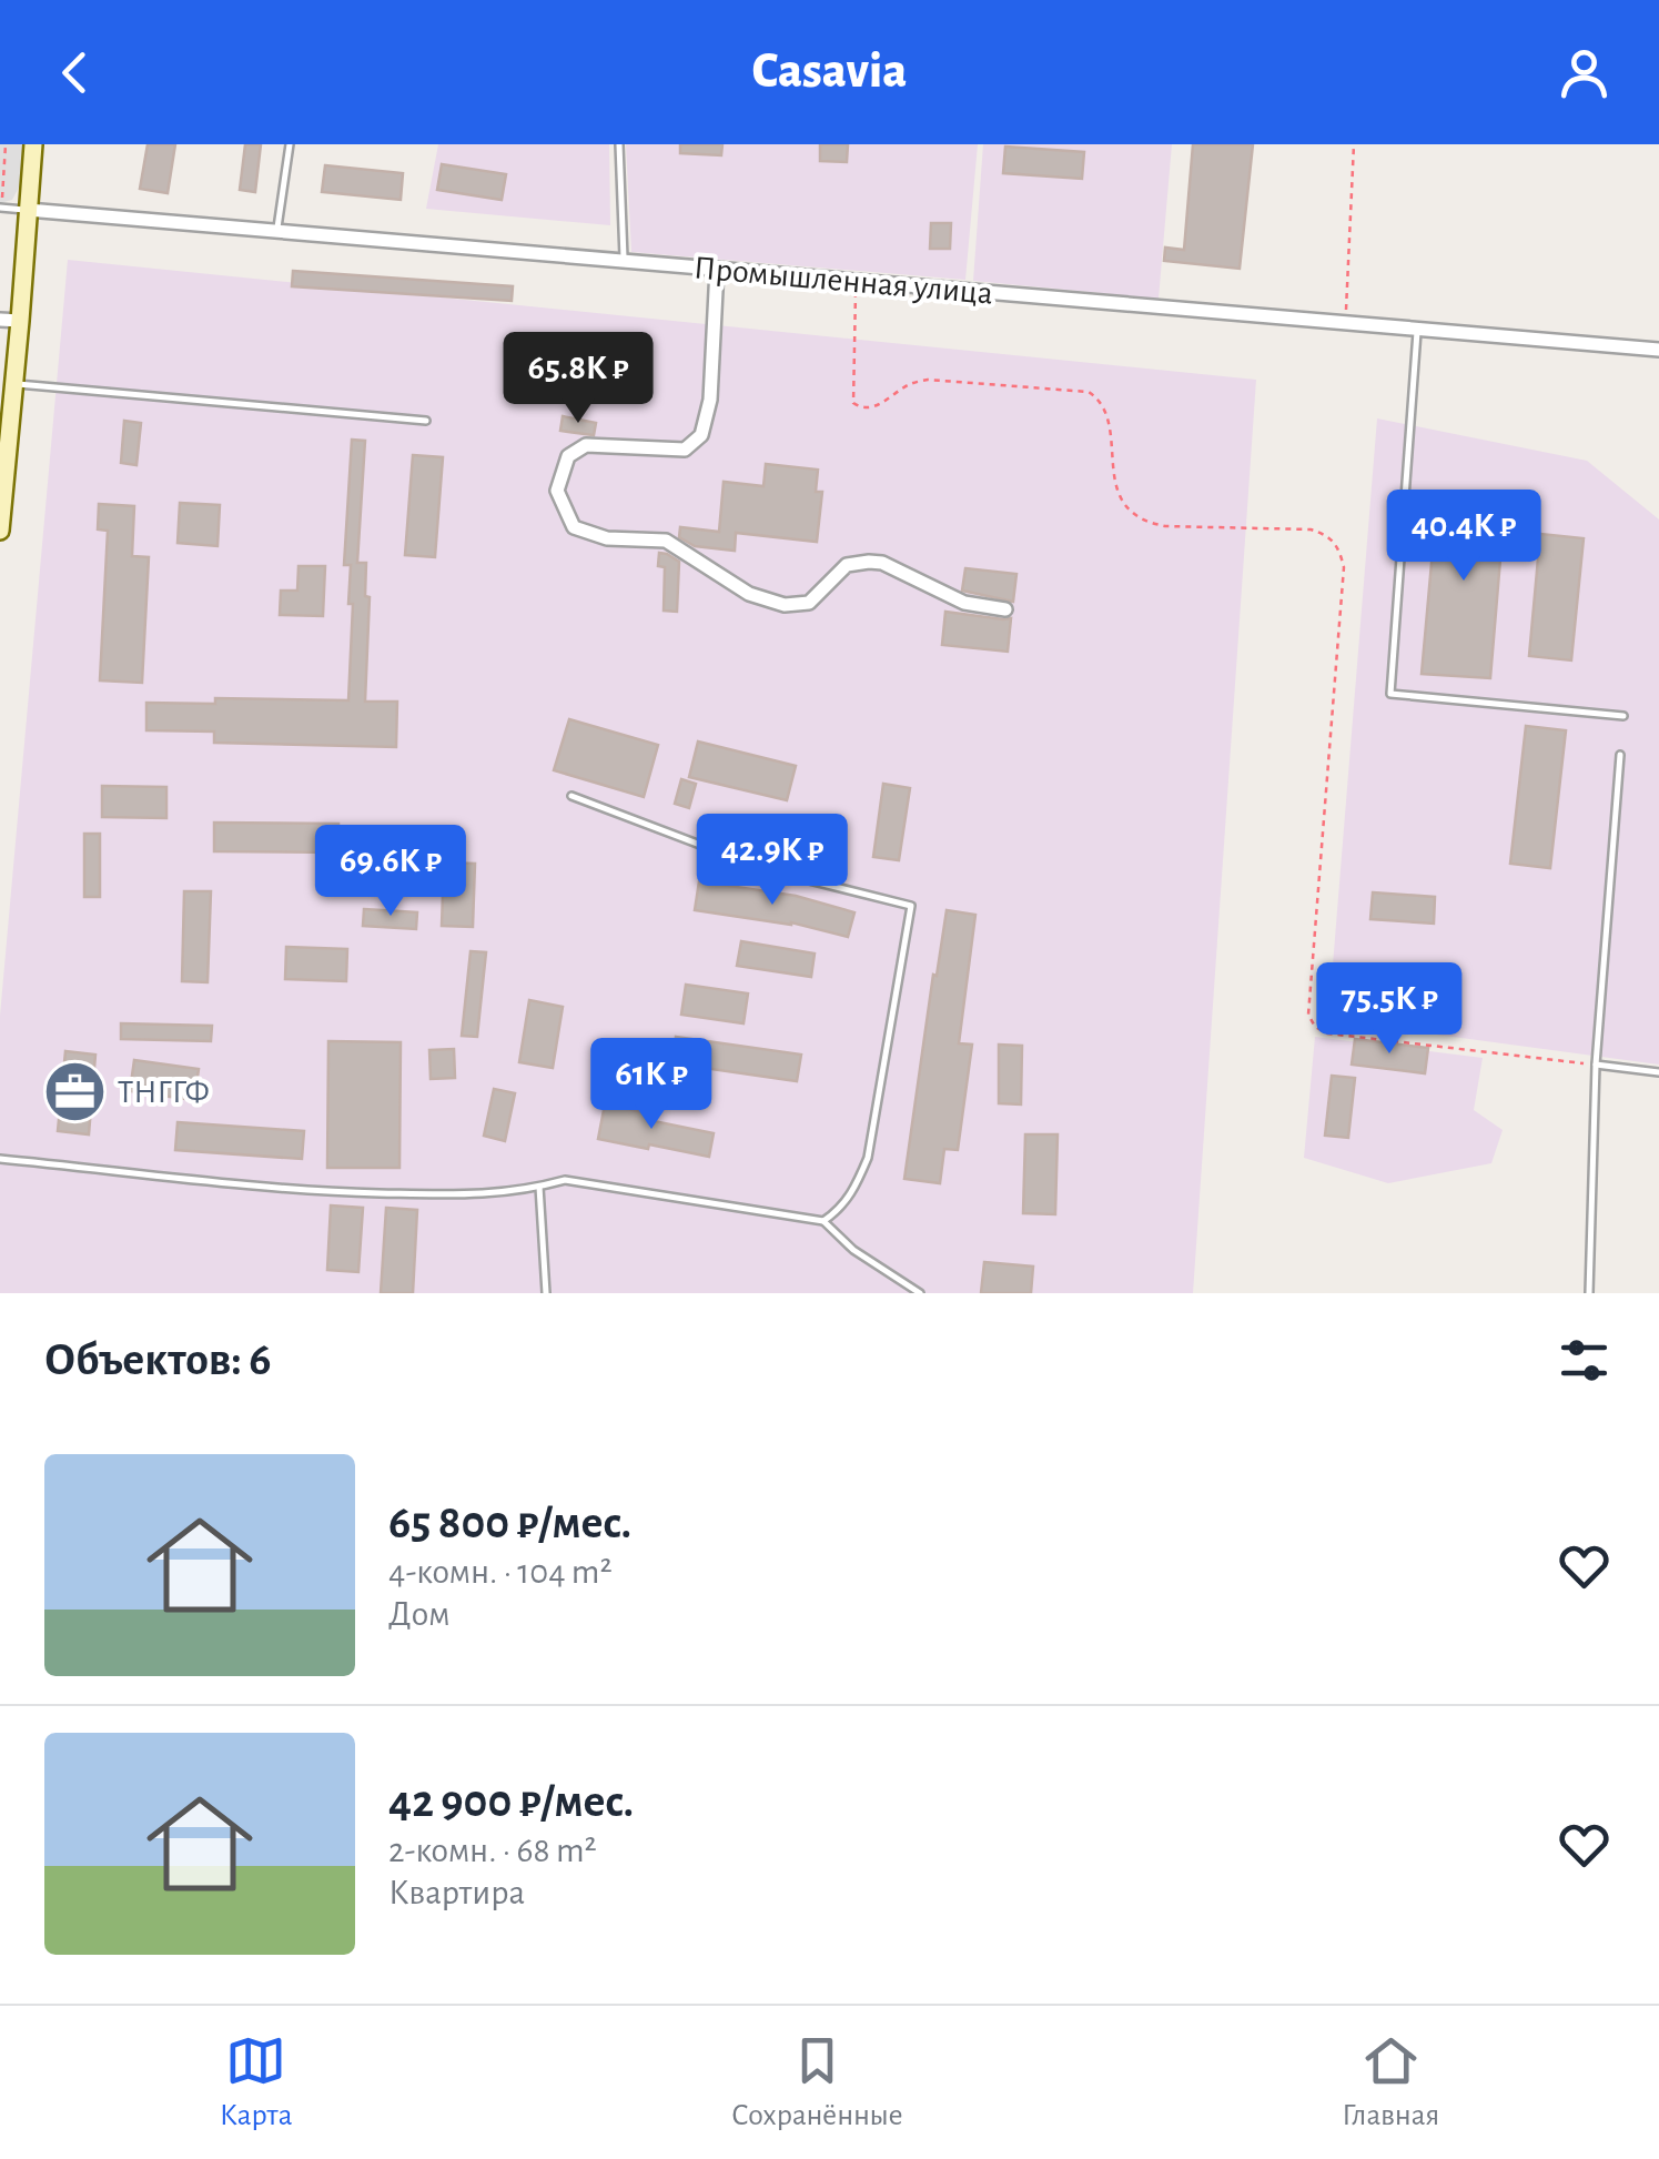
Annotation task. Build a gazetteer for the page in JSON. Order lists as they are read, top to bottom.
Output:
{
  "streets": {
    "street": ["Промышленная улица"]
  },
  "places": {
    "office": ["ТНГГФ"]
  },
  "page": {
    "header": "Casavia",
    "price": [
      "65.8K ₽",
      "40.4K ₽",
      "42.9K ₽",
      "69.6K ₽",
      "75.5K ₽",
      "61K ₽"
    ],
    "heading": "Объектов: 6",
    "list": [
      {
        "name": "65 800 ₽/мес.",
        "note": "4-комн. · 104 m² · Дом"
      },
      {
        "name": "42 900 ₽/мес.",
        "note": "2-комн. · 68 m² · Квартира"
      }
    ],
    "tabs": ["Карта", "Сохранённые", "Главная"]
  }
}
